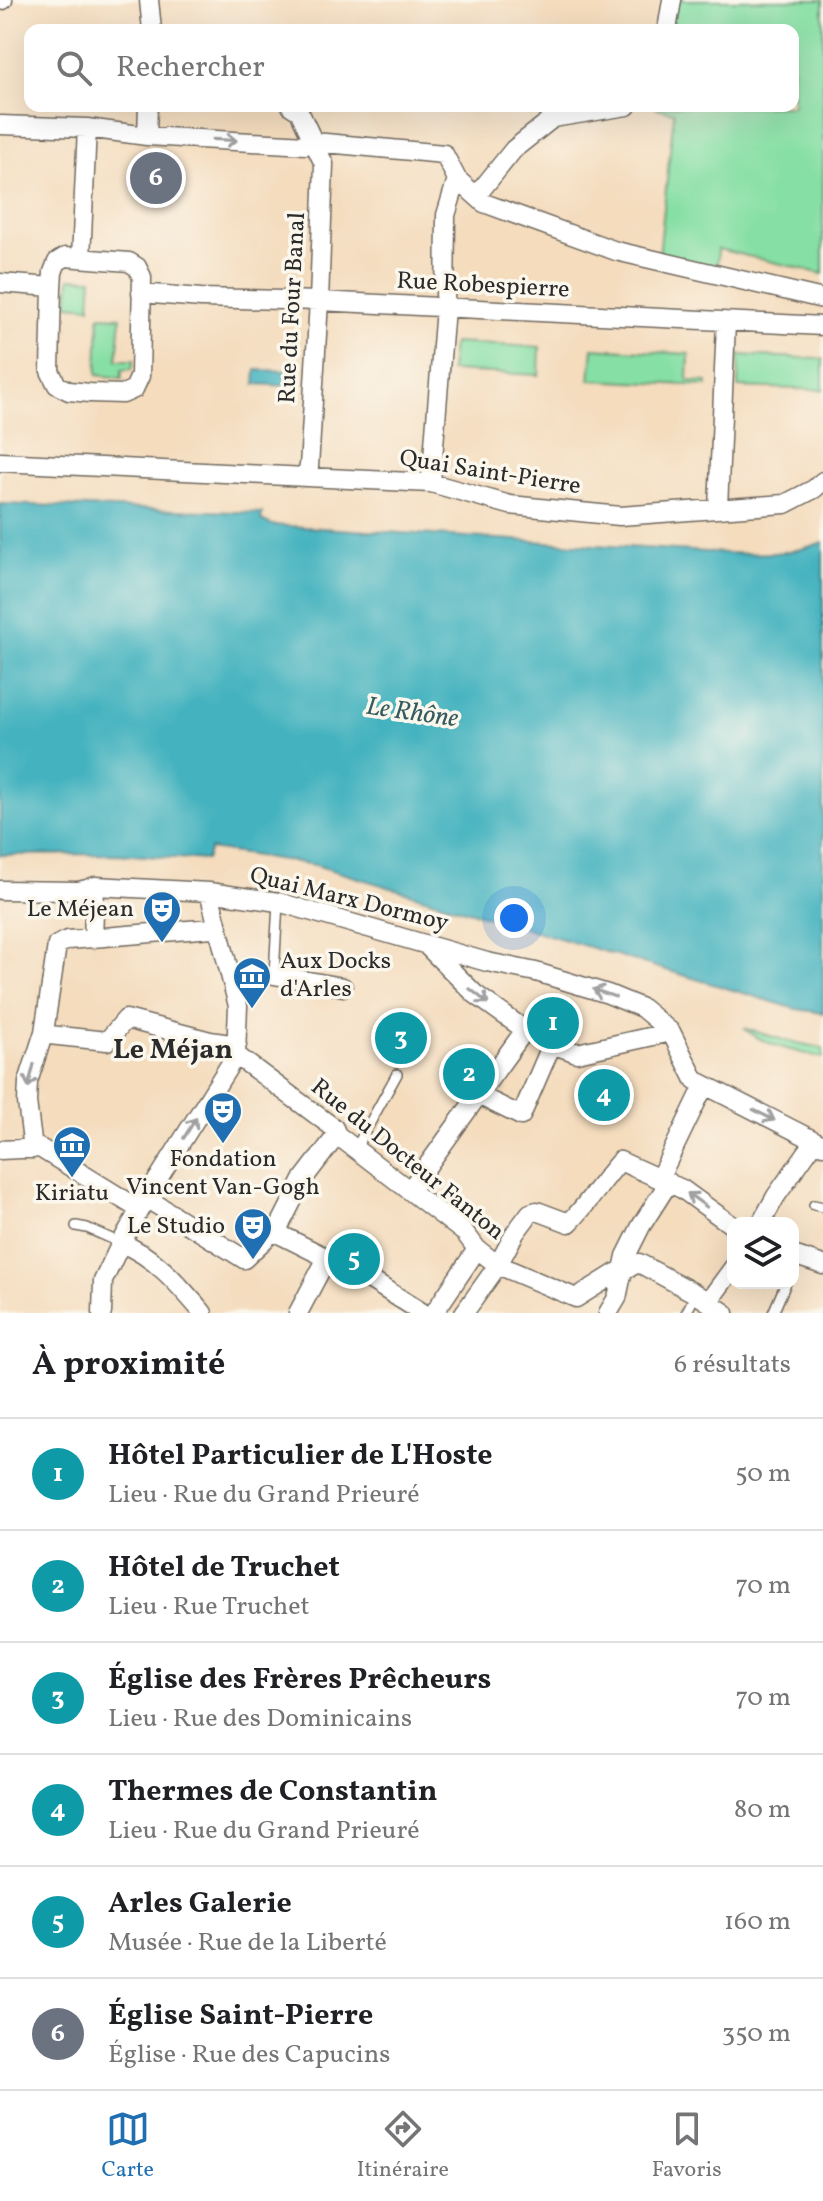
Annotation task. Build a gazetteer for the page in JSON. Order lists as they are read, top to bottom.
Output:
{
  "streets": {
    "street": [
      "Rue Robespierre",
      "Rue du Four Banal",
      "Quai Saint-Pierre",
      "Quai Marx Dormoy",
      "Rue du Docteur Fanton"
    ]
  },
  "crossings": [
    ["Rue Robespierre", "Rue du Four Banal"],
    ["Rue du Four Banal", "Quai Saint-Pierre"]
  ],
  "districts": ["Le Méjan"],
  "water": ["Le Rhône"],
  "places": {
    "theatre": ["Le Méjean", "Fondation Vincent Van-Gogh", "Le Studio"],
    "museum": ["Aux Docks d'Arles", "Kiriatu"]
  },
  "page": {
    "search": "Rechercher",
    "pins": [
      "6",
      "1",
      "3",
      "2",
      "4",
      "5"
    ],
    "heading": ["À proximité", "6 résultats"],
    "list": [
      {
        "mark": "1",
        "name": "Hôtel Particulier de L'Hoste",
        "note": "Lieu · Rue du Grand Prieuré",
        "value": "50 m"
      },
      {
        "mark": "2",
        "name": "Hôtel de Truchet",
        "note": "Lieu · Rue Truchet",
        "value": "70 m"
      },
      {
        "mark": "3",
        "name": "Église des Frères Prêcheurs",
        "note": "Lieu · Rue des Dominicains",
        "value": "70 m"
      },
      {
        "mark": "4",
        "name": "Thermes de Constantin",
        "note": "Lieu · Rue du Grand Prieuré",
        "value": "80 m"
      },
      {
        "mark": "5",
        "name": "Arles Galerie",
        "note": "Musée · Rue de la Liberté",
        "value": "160 m"
      },
      {
        "mark": "6",
        "name": "Église Saint-Pierre",
        "note": "Église · Rue des Capucins",
        "value": "350 m"
      }
    ],
    "nav": ["Carte", "Itinéraire", "Favoris"]
  }
}
